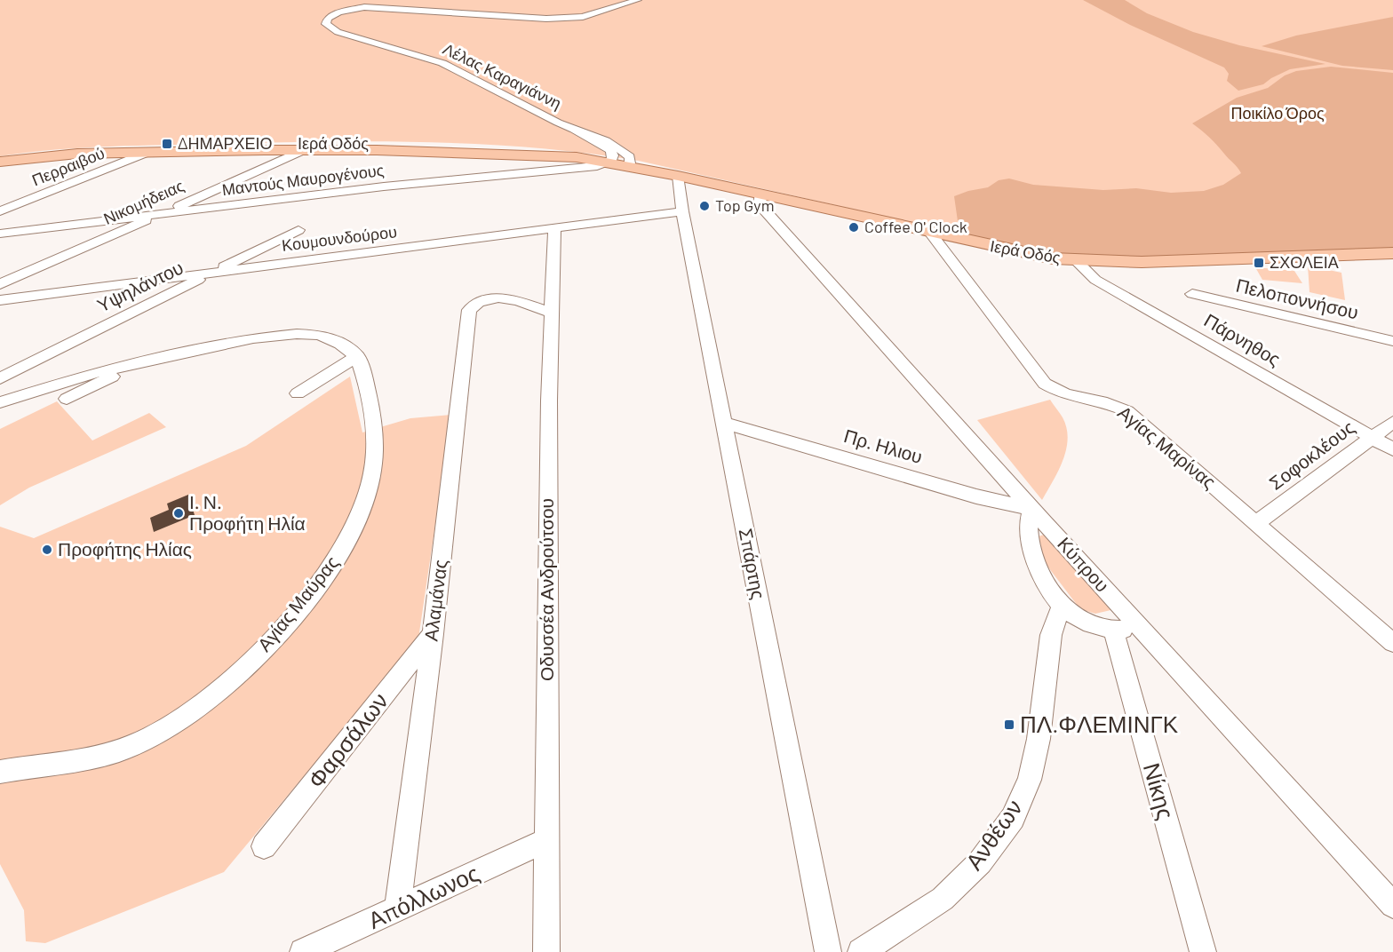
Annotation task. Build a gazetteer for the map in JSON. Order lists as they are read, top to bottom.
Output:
{
  "streets": {
    "main road": ["Ιερά Οδός"],
    "street": [
      "Λέλας Καραγιάννη",
      "Περραιβού",
      "Μαντούς Μαυρογένους",
      "Νικομήδειας",
      "Κουμουνδούρου",
      "Υψηλάντου",
      "Πελοποννήσου",
      "Πάρνηθος",
      "Πρ. Ηλιου",
      "Αγίας Μαρίνας",
      "Σοφοκλέους",
      "Σπάρτης",
      "Κύπρου",
      "Οδυσσέα Ανδρούτσου",
      "Αλαμάνας",
      "Αγίας Μαύρας",
      "Φαρσάλων",
      "Νίκης",
      "Ανθέων",
      "Απόλλωνος"
    ]
  },
  "crossings": [
    ["Λέλας Καραγιάννη", "Ιερά Οδός"],
    ["Ιερά Οδός", "Περραιβού"],
    ["Ιερά Οδός", "Μαντούς Μαυρογένους"],
    ["Ιερά Οδός", "Νικομήδειας"],
    ["Ιερά Οδός", "Πάρνηθος"],
    ["Ιερά Οδός", "Αγίας Μαρίνας"],
    ["Ιερά Οδός", "Σπάρτης"],
    ["Ιερά Οδός", "Κύπρου"],
    ["Μαντούς Μαυρογένους", "Νικομήδειας"],
    ["Κουμουνδούρου", "Υψηλάντου"],
    ["Κουμουνδούρου", "Σπάρτης"],
    ["Κουμουνδούρου", "Οδυσσέα Ανδρούτσου"],
    ["Πάρνηθος", "Σοφοκλέους"],
    ["Πρ. Ηλιου", "Σπάρτης"],
    ["Πρ. Ηλιου", "Κύπρου"],
    ["Αγίας Μαρίνας", "Σοφοκλέους"],
    ["Οδυσσέα Ανδρούτσου", "Αλαμάνας"],
    ["Οδυσσέα Ανδρούτσου", "Απόλλωνος"],
    ["Αλαμάνας", "Φαρσάλων"],
    ["Αλαμάνας", "Απόλλωνος"]
  ],
  "parks": ["Ποικίλο Όρος"],
  "places": {
    "transit": ["ΔΗΜΑΡΧΕΙΟ", "ΣΧΟΛΕΙΑ", "ΠΛ.ΦΛΕΜΙΝΓΚ"],
    "other": [
      "Top Gym",
      "Coffee O' Clock",
      "Ι. Ν. Προφήτη Ηλία",
      "Προφήτης Ηλίας"
    ]
  }
}
